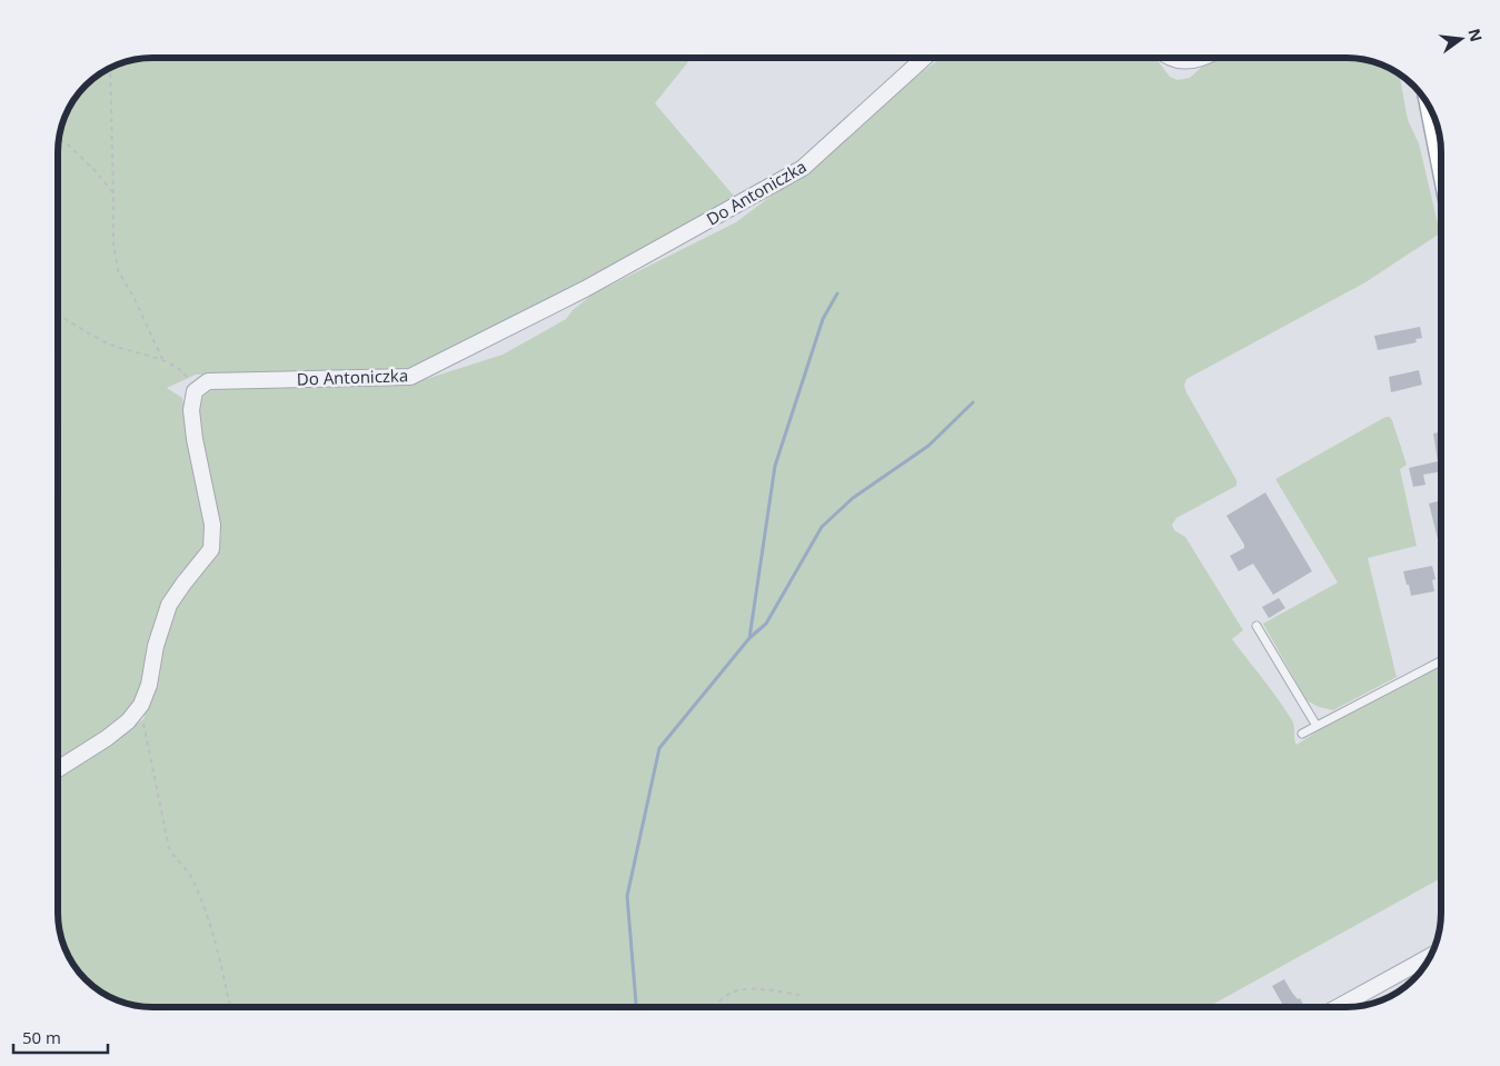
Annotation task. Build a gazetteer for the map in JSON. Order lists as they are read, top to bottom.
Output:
{
  "streets": {
    "street": ["Do Antoniczka"]
  },
  "scale_bar": "50 m",
  "north": "right"
}
